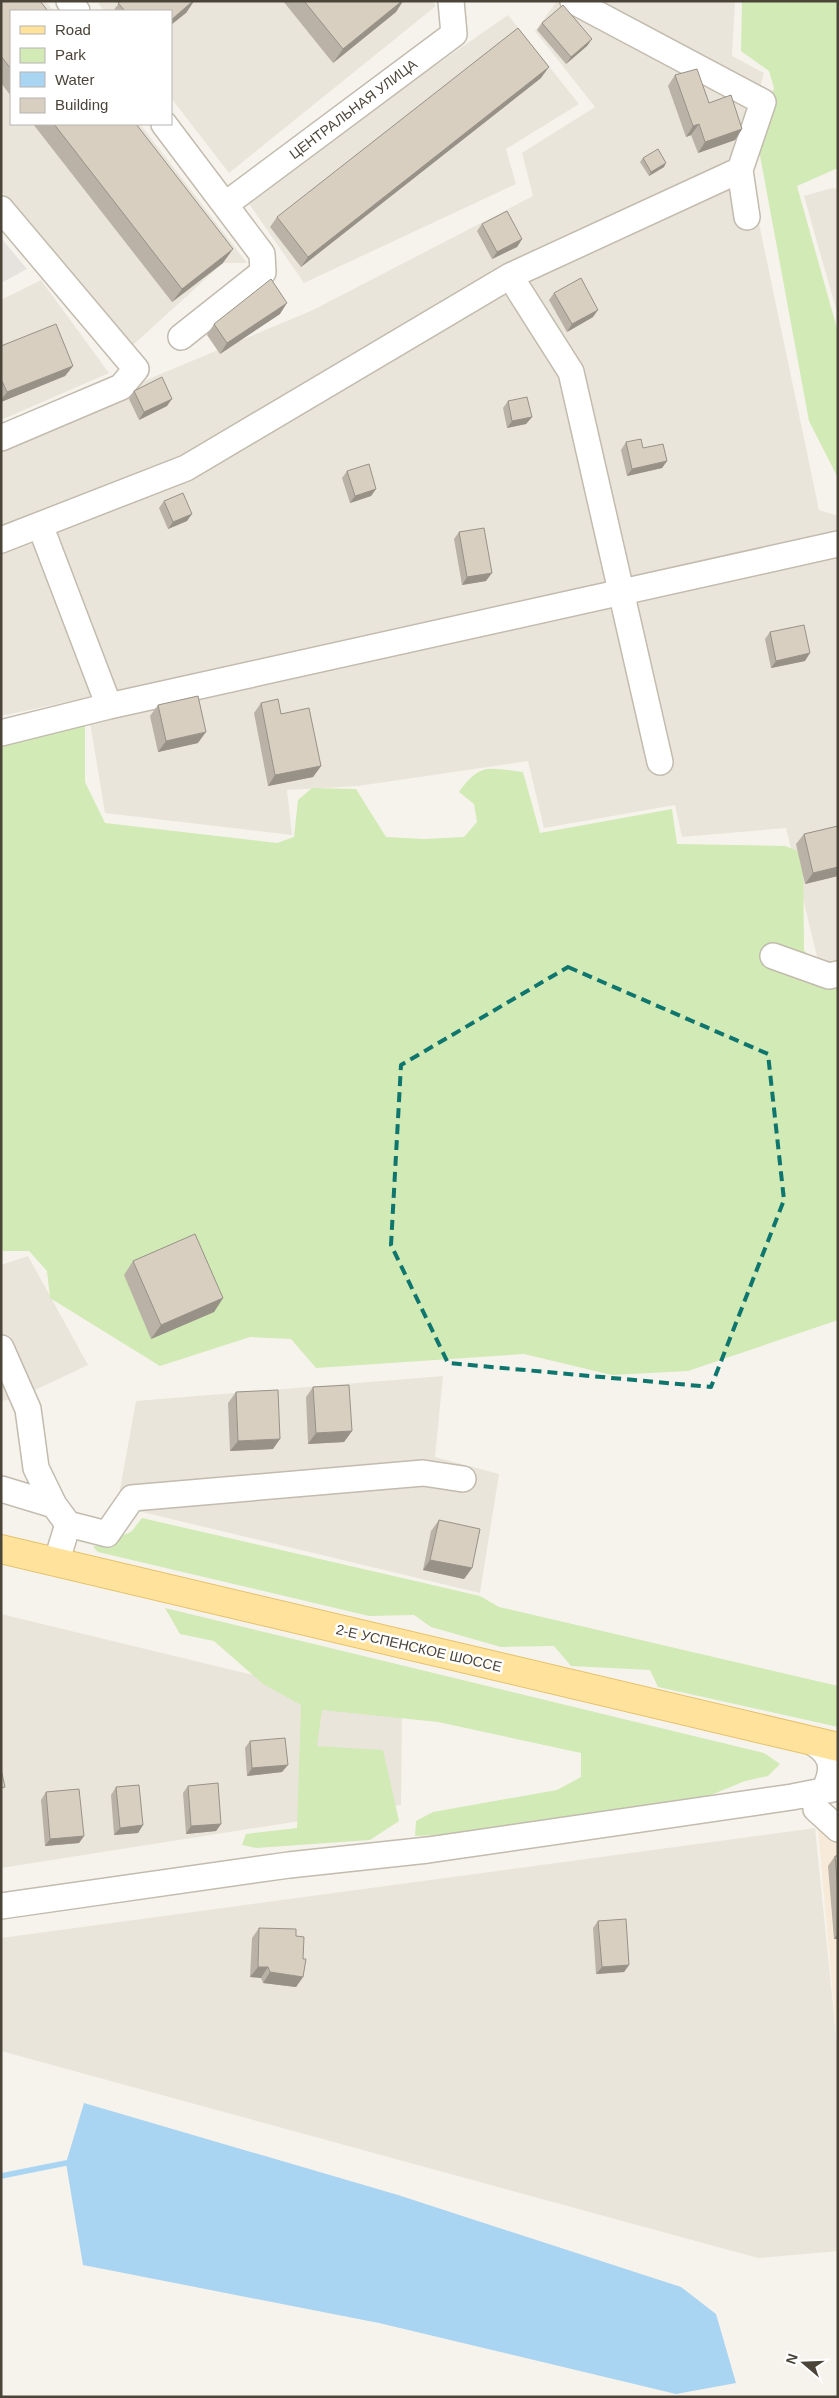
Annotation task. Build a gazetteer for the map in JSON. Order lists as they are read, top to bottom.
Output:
{
  "streets": {
    "main road": ["2-Е УСПЕНСКОЕ ШОССЕ"],
    "street": ["ЦЕНТРАЛЬНАЯ УЛИЦА"]
  },
  "legend": [
    "Road",
    "Park",
    "Water",
    "Building"
  ],
  "north": "left"
}
